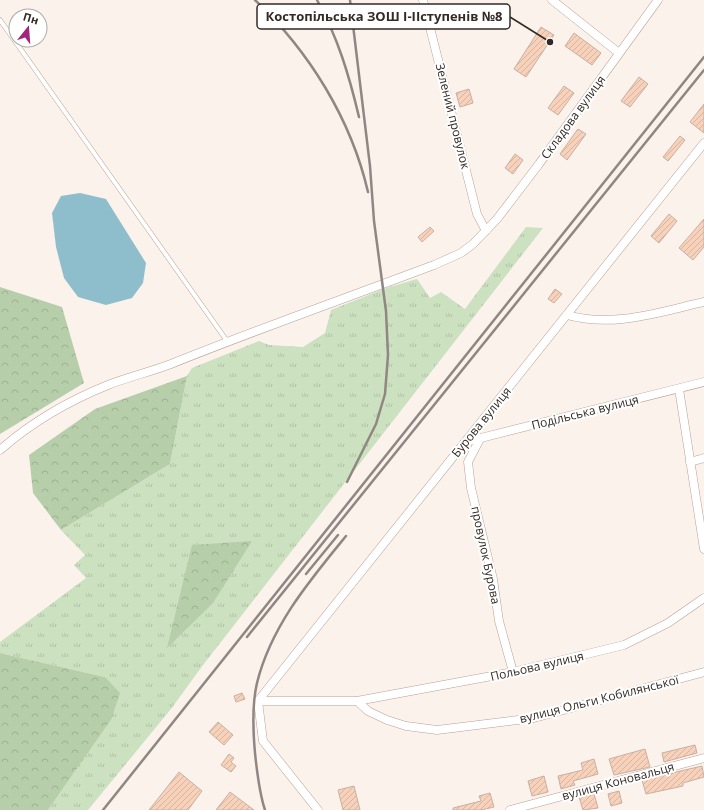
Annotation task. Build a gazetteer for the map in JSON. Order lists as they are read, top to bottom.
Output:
{
  "streets": {
    "street": [
      "Зелений провулок",
      "Складова вулиця",
      "Подільська вулиця",
      "Бурова вулиця",
      "провулок Бурова",
      "Польова вулиця",
      "вулиця Ольги Кобилянської",
      "вулиця Коновальця"
    ]
  },
  "crossings": [
    ["Зелений провулок", "Складова вулиця"],
    ["Подільська вулиця", "Бурова вулиця"],
    ["Подільська вулиця", "провулок Бурова"],
    ["Бурова вулиця", "Польова вулиця"],
    ["провулок Бурова", "Польова вулиця"],
    ["Польова вулиця", "вулиця Ольги Кобилянської"]
  ],
  "places": ["Костопільська ЗОШ І-ІІступенів №8"],
  "north": "top"
}
